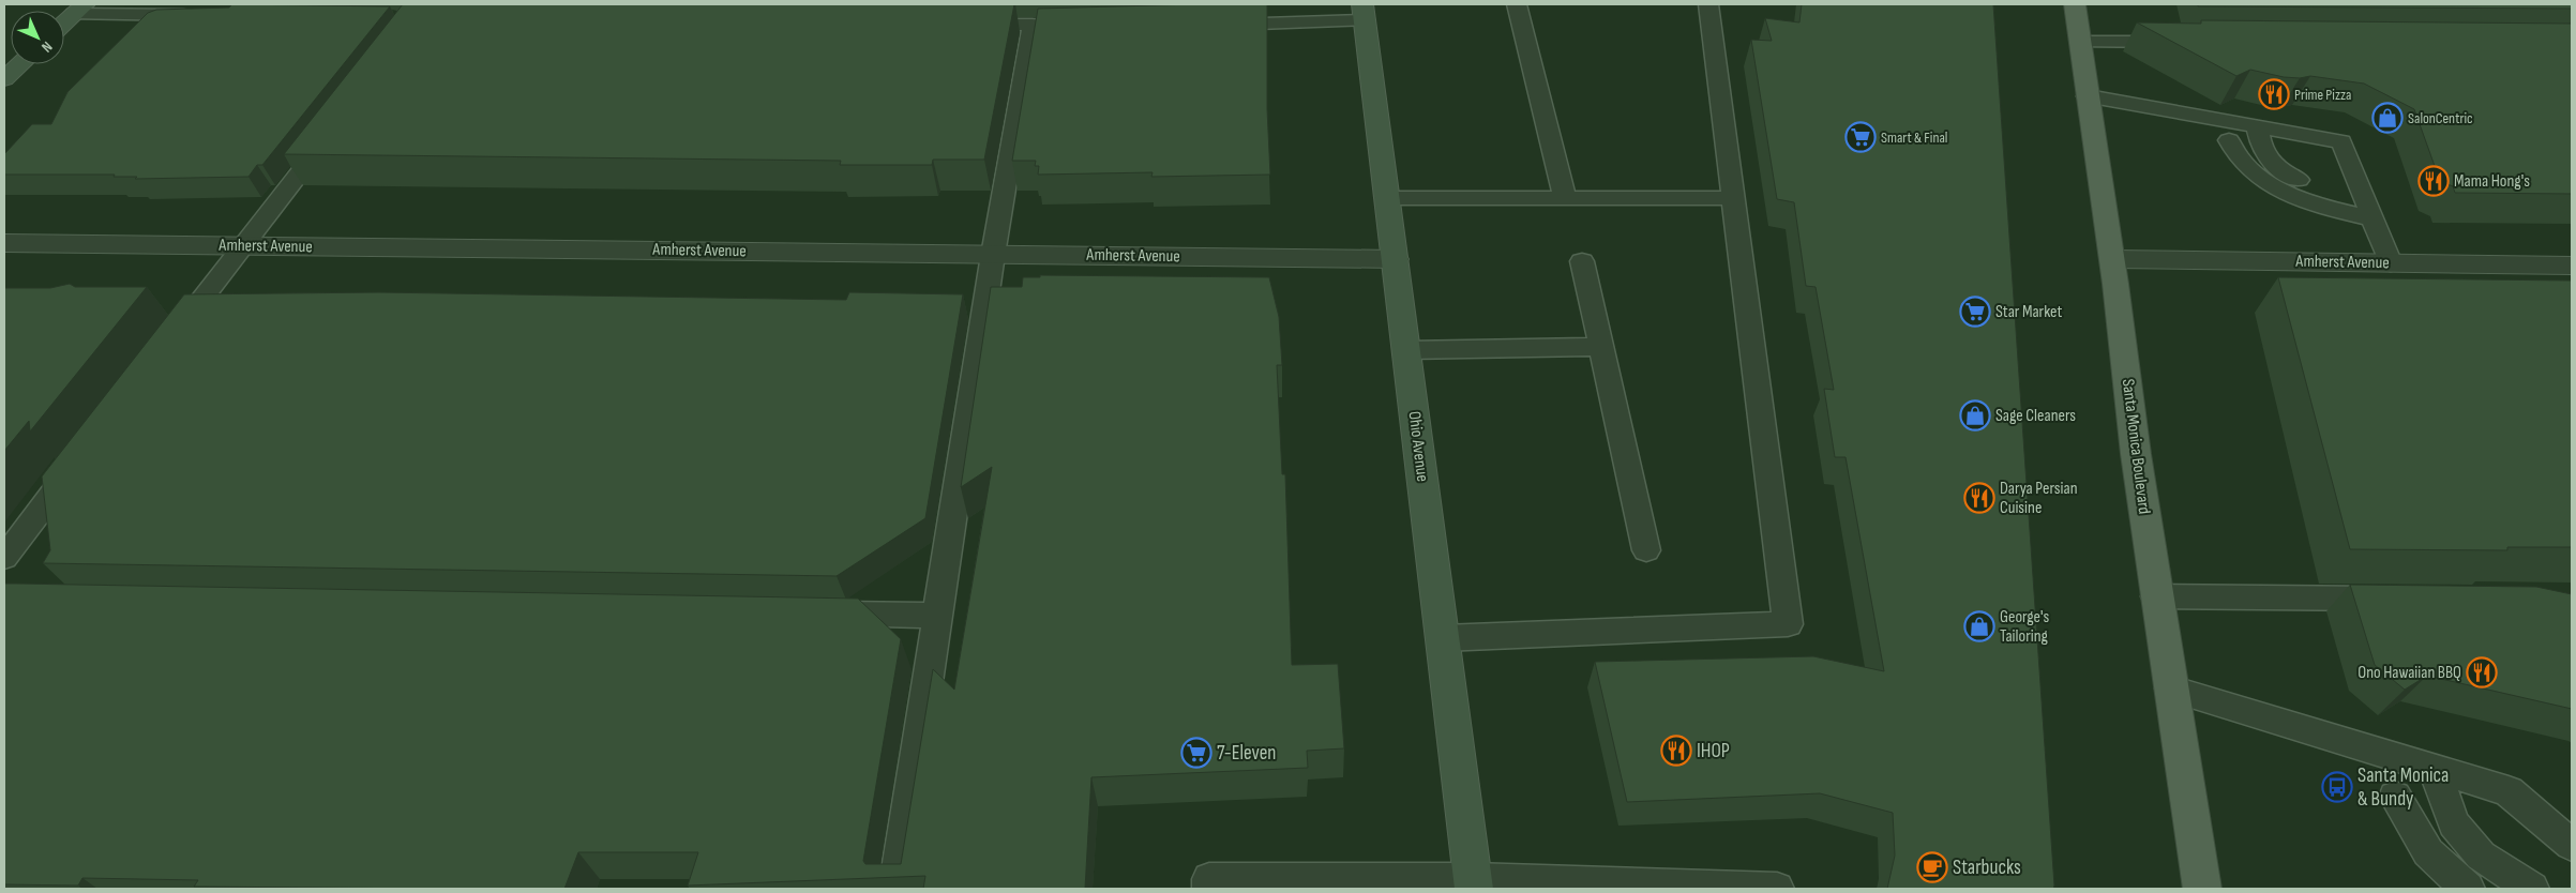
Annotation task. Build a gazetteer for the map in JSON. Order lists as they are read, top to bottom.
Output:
{
  "streets": {
    "main road": ["Santa Monica Boulevard"],
    "street": ["Amherst Avenue", "Ohio Avenue"]
  },
  "crossings": [
    ["Amherst Avenue", "Ohio Avenue"],
    ["Amherst Avenue", "Santa Monica Boulevard"]
  ],
  "places": {
    "restaurant": [
      "Prime Pizza",
      "Mama Hong's",
      "Darya Persian Cuisine",
      "Ono Hawaiian BBQ",
      "IHOP"
    ],
    "shop": ["SalonCentric", "Sage Cleaners", "George's Tailoring"],
    "supermarket": ["Smart & Final", "Star Market", "7-Eleven"],
    "bus stop": ["Santa Monica & Bundy"],
    "cafe": ["Starbucks"]
  },
  "north": "bottom right"
}
